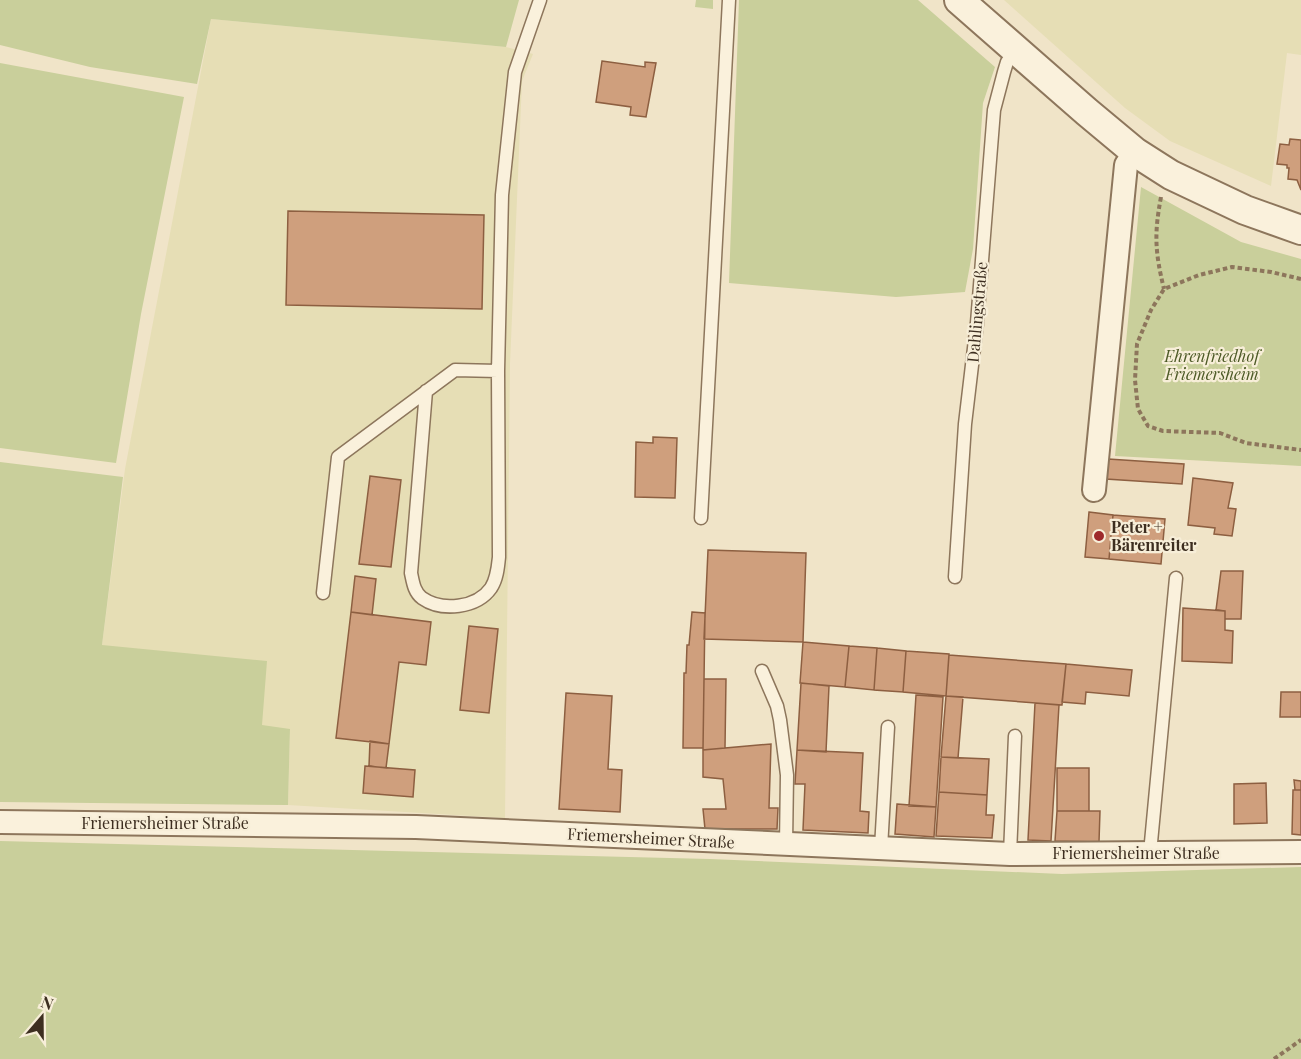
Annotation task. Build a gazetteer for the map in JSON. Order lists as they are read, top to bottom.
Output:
{
  "streets": {
    "street": ["Friemersheimer Straße"],
    "lane": ["Dahlingstraße"]
  },
  "parks": ["Ehrenfriedhof Friemersheim"],
  "places": ["Peter + Bärenreiter"],
  "north": "top"
}
